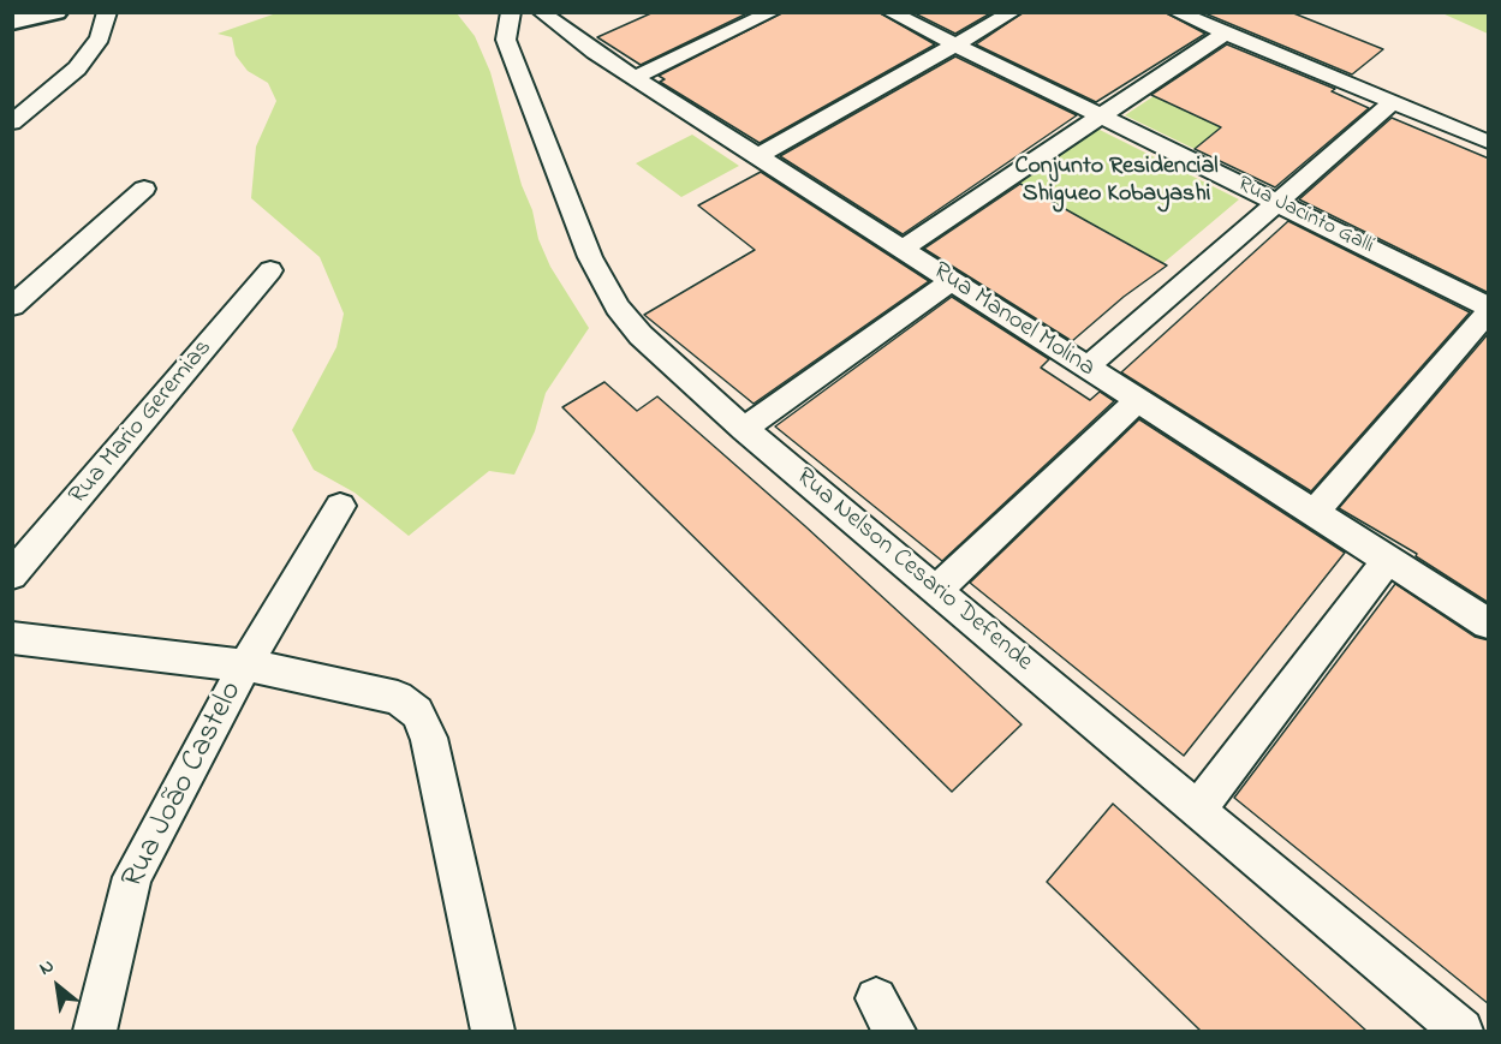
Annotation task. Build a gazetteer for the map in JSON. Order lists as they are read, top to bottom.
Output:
{
  "streets": {
    "street": [
      "Rua Jacinto Galli",
      "Rua Manoel Molina",
      "Rua Mario Geremias",
      "Rua Nelson Cesario Defende",
      "Rua João Castelo"
    ]
  },
  "districts": ["Conjunto Residencial Shigueo Kobayashi"],
  "north": "top left"
}
